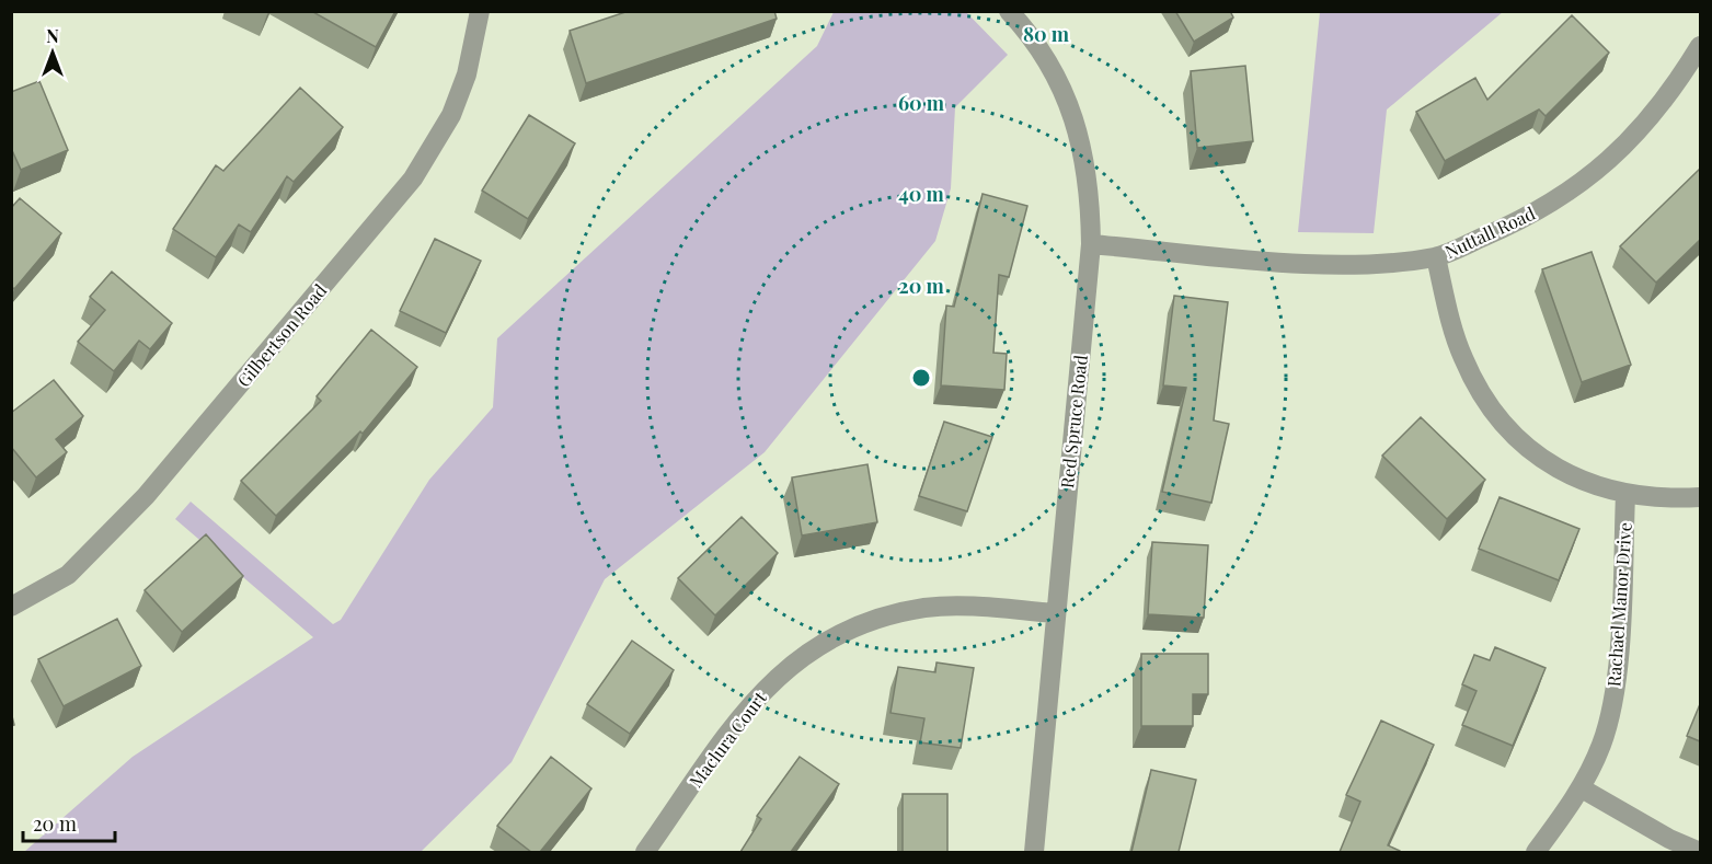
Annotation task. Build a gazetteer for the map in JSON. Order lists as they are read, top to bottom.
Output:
{
  "streets": {
    "street": [
      "Nuttall Road",
      "Gilbertson Road",
      "Red Spruce Road",
      "Rachael Manor Drive",
      "Maclura Court"
    ]
  },
  "crossings": [
    ["Nuttall Road", "Red Spruce Road"],
    ["Red Spruce Road", "Maclura Court"]
  ],
  "scale_bar": "20 m",
  "north": "top",
  "rings": [
    "80 m",
    "60 m",
    "40 m",
    "20 m"
  ]
}
